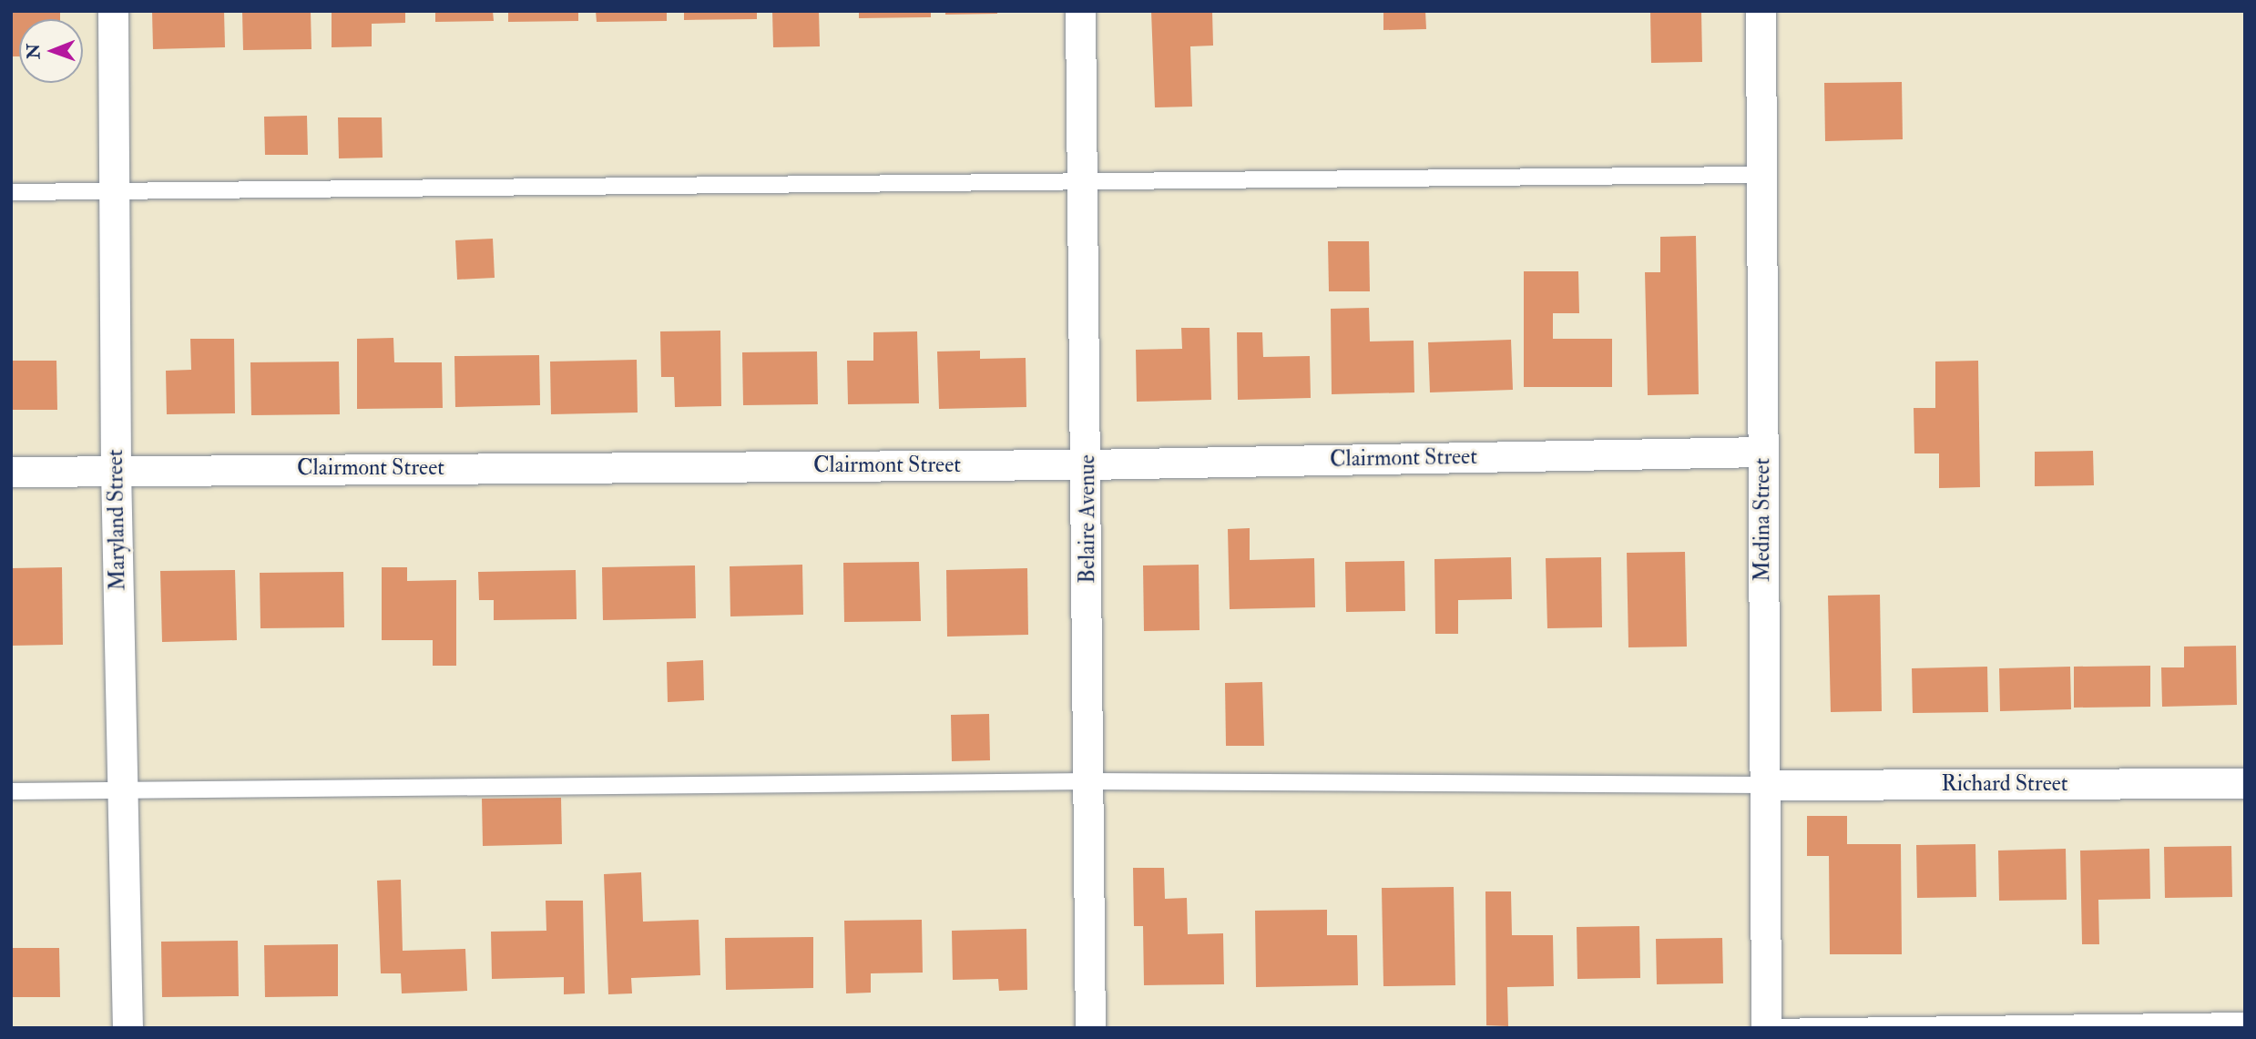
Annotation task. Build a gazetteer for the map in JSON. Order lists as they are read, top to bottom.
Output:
{
  "streets": {
    "street": [
      "Clairmont Street",
      "Belaire Avenue",
      "Maryland Street",
      "Medina Street",
      "Richard Street"
    ]
  },
  "crossings": [
    ["Clairmont Street", "Belaire Avenue"],
    ["Clairmont Street", "Maryland Street"],
    ["Clairmont Street", "Medina Street"],
    ["Medina Street", "Richard Street"]
  ],
  "north": "left"
}
